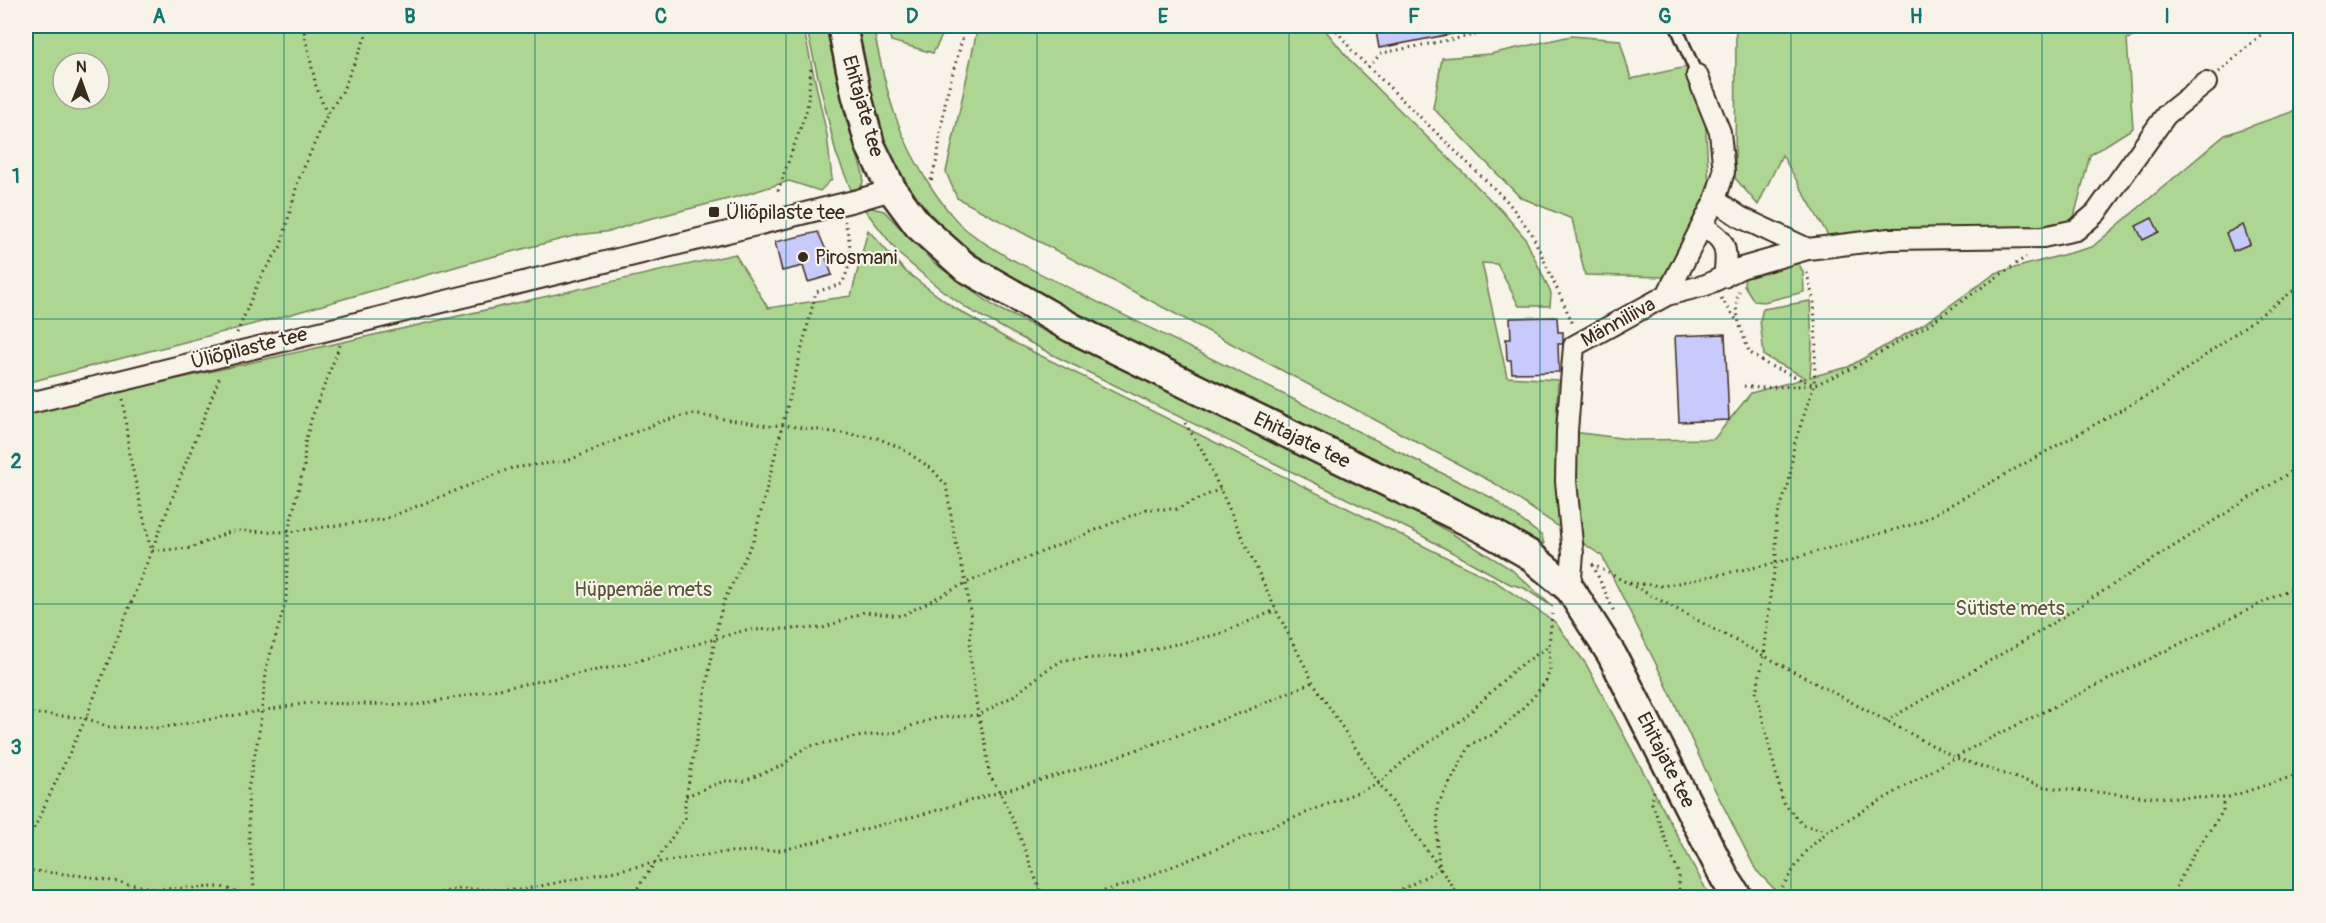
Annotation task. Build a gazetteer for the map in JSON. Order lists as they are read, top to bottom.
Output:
{
  "streets": {
    "main road": ["Ehitajate tee"],
    "street": ["Männiliiva", "Üliõpilaste tee"]
  },
  "crossings": [
    ["Ehitajate tee", "Männiliiva"],
    ["Ehitajate tee", "Üliõpilaste tee"]
  ],
  "parks": ["Hüppemäe mets", "Sütiste mets"],
  "places": {
    "transit": ["Üliõpilaste tee"],
    "other": ["Pirosmani"]
  },
  "north": "top",
  "grid": {
    "columns": [
      "A",
      "B",
      "C",
      "D",
      "E",
      "F",
      "G",
      "H",
      "I"
    ],
    "rows": ["1", "2", "3"]
  }
}
